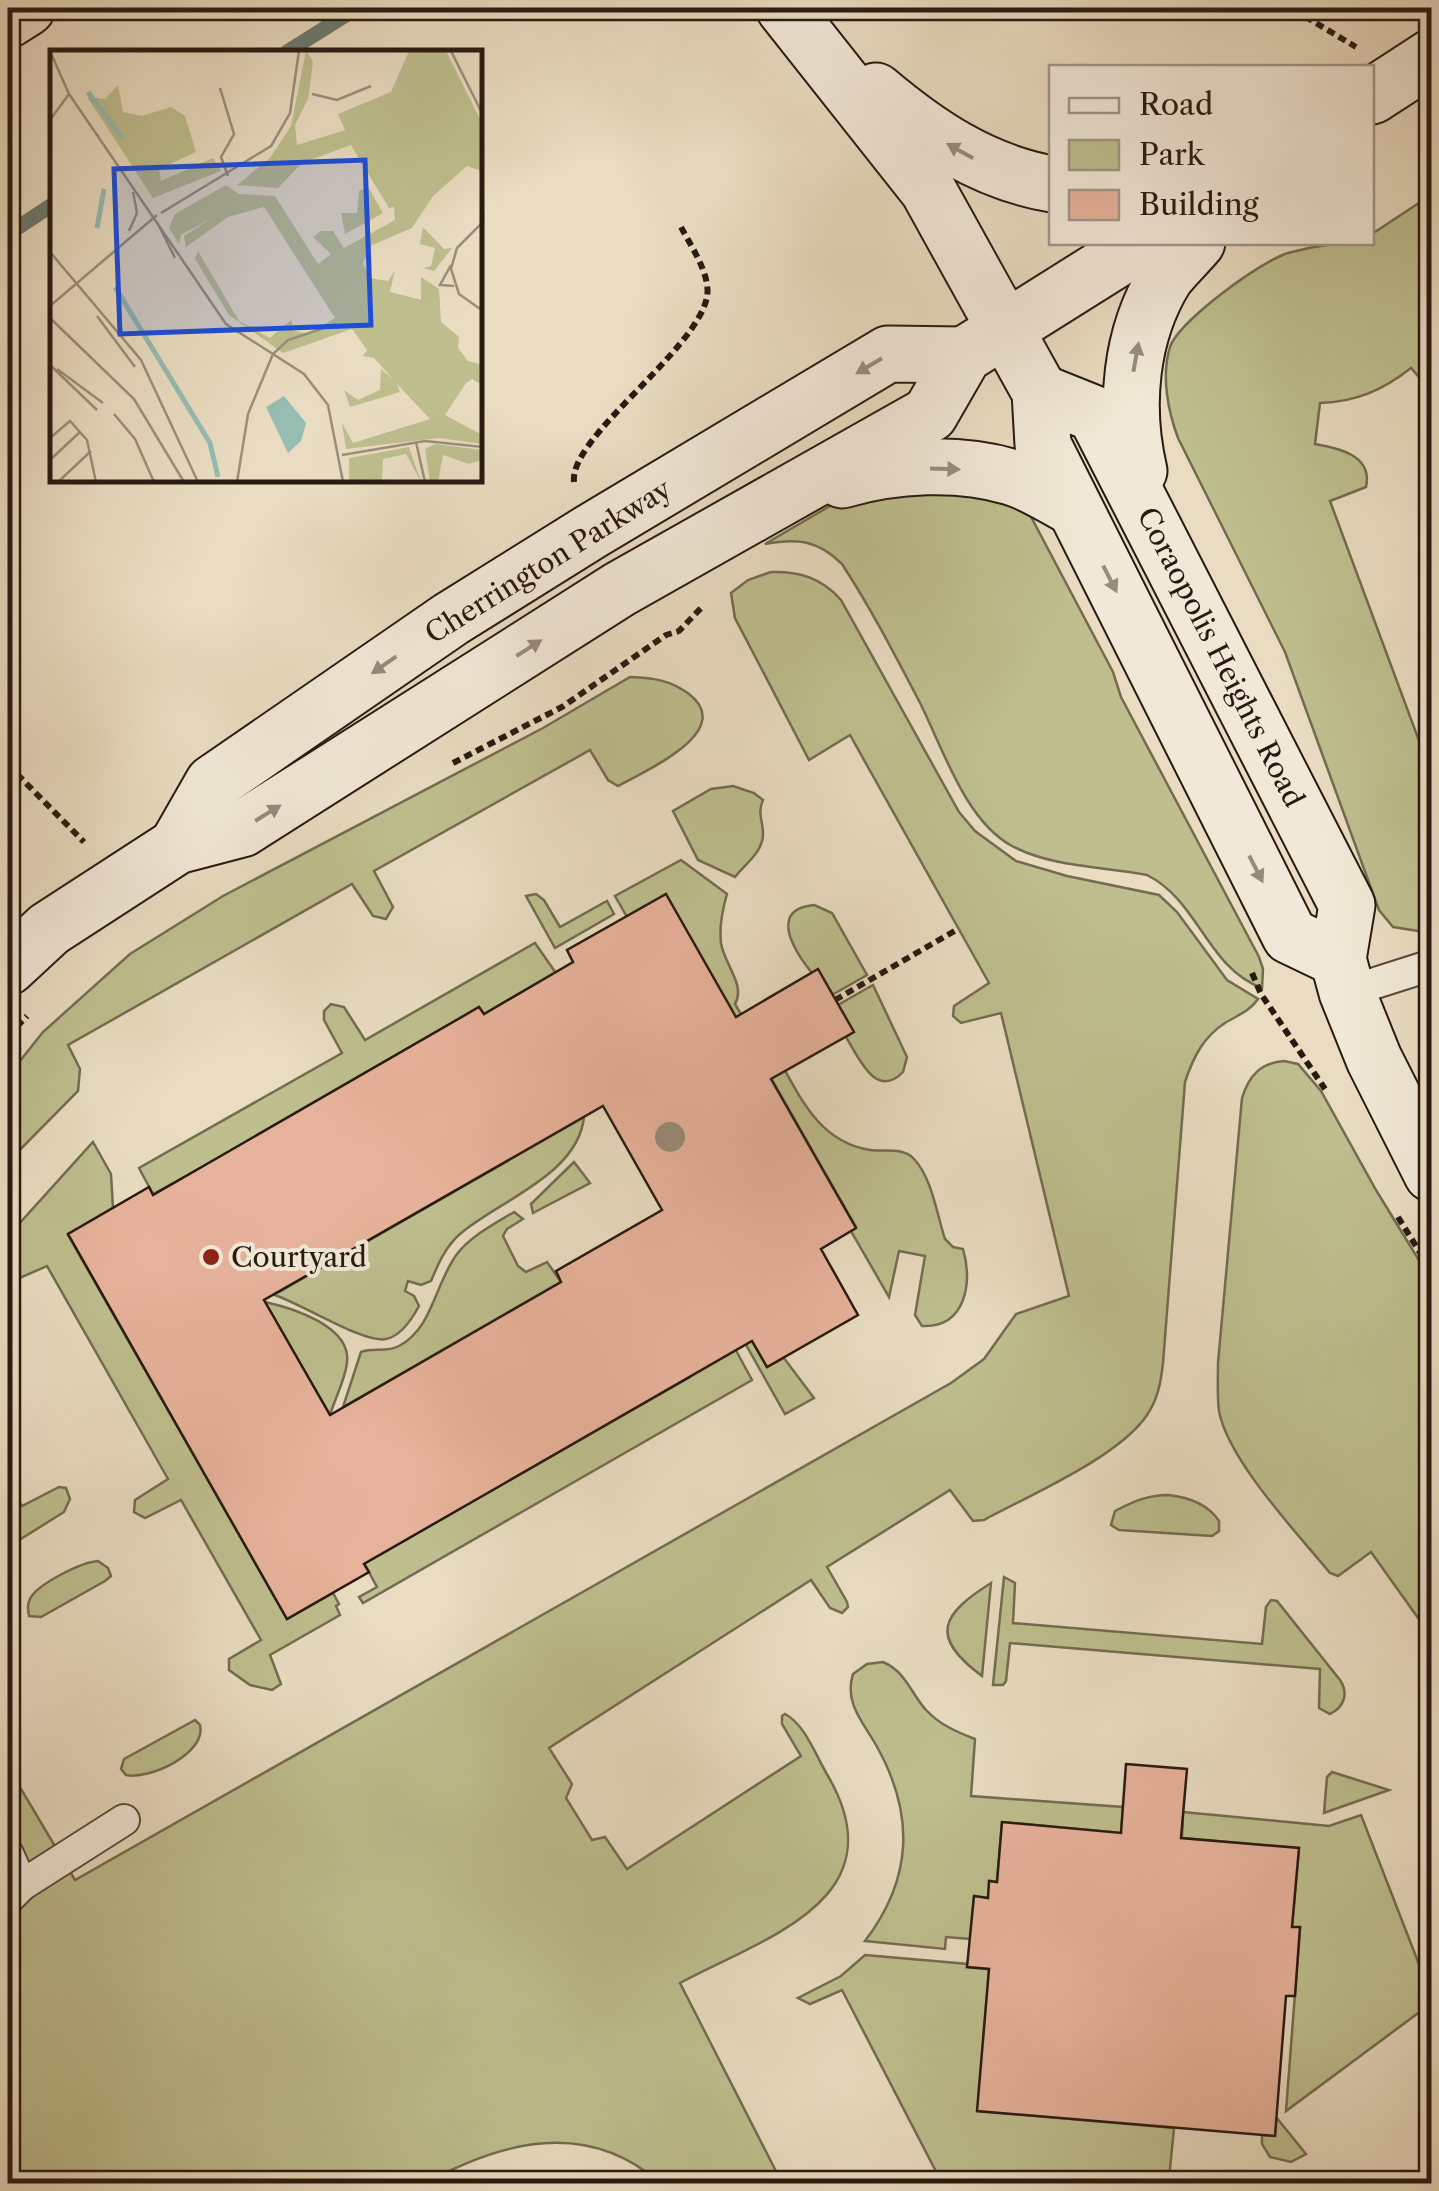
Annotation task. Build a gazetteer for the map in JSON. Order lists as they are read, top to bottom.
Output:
{
  "streets": {
    "main road": ["Cherrington Parkway", "Coraopolis Heights Road"]
  },
  "places": ["Courtyard"],
  "legend": ["Road", "Park", "Building"]
}
